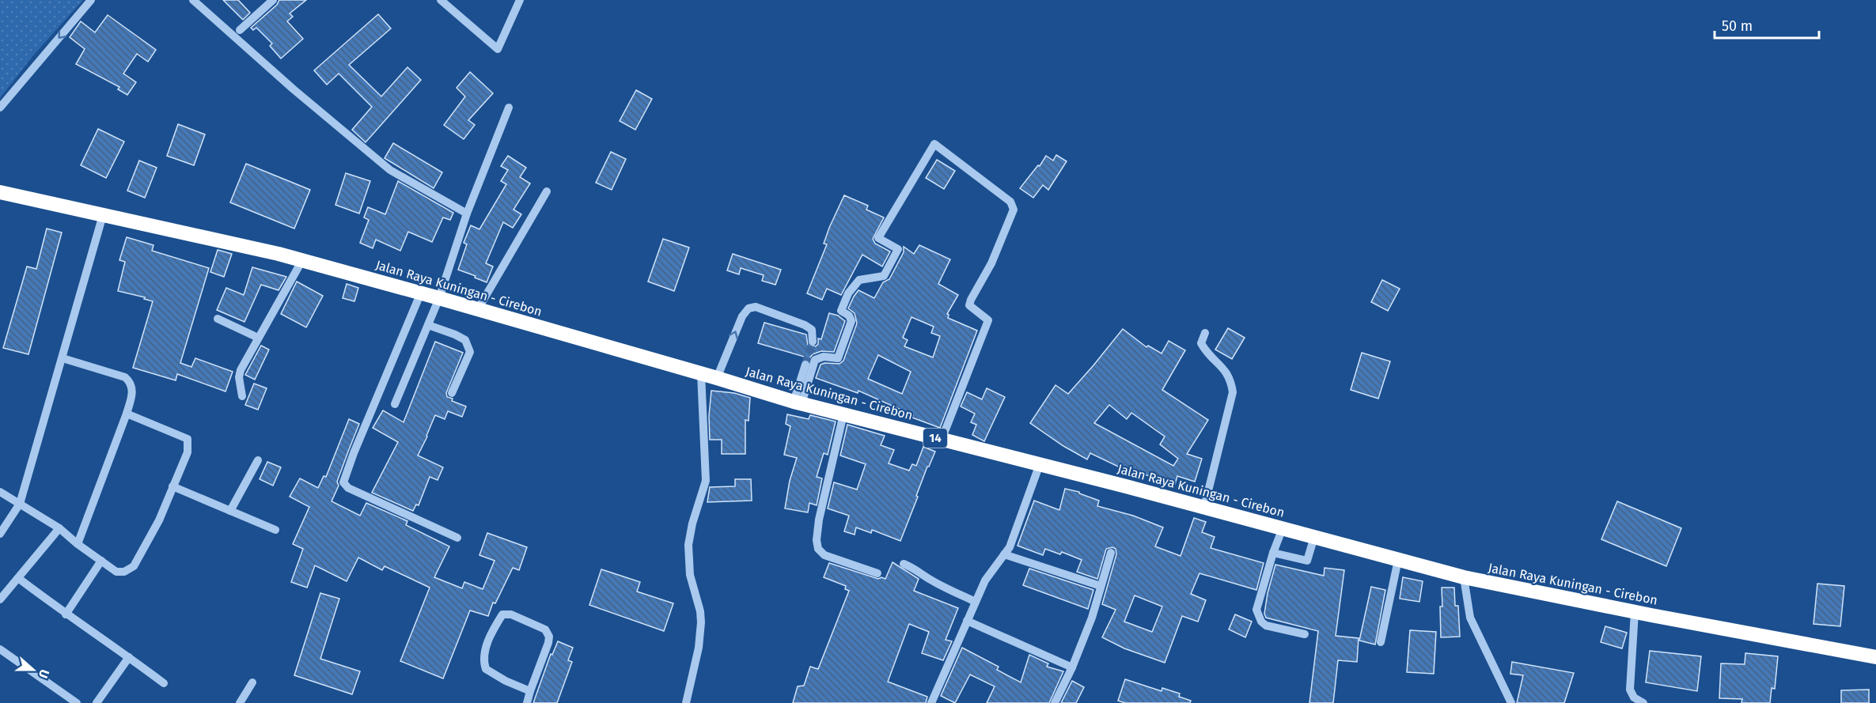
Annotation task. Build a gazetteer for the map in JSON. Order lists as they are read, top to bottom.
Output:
{
  "streets": {
    "highway": ["Jalan Raya Kuningan - Cirebon", "14"]
  },
  "scale_bar": "50 m",
  "north": "right"
}
